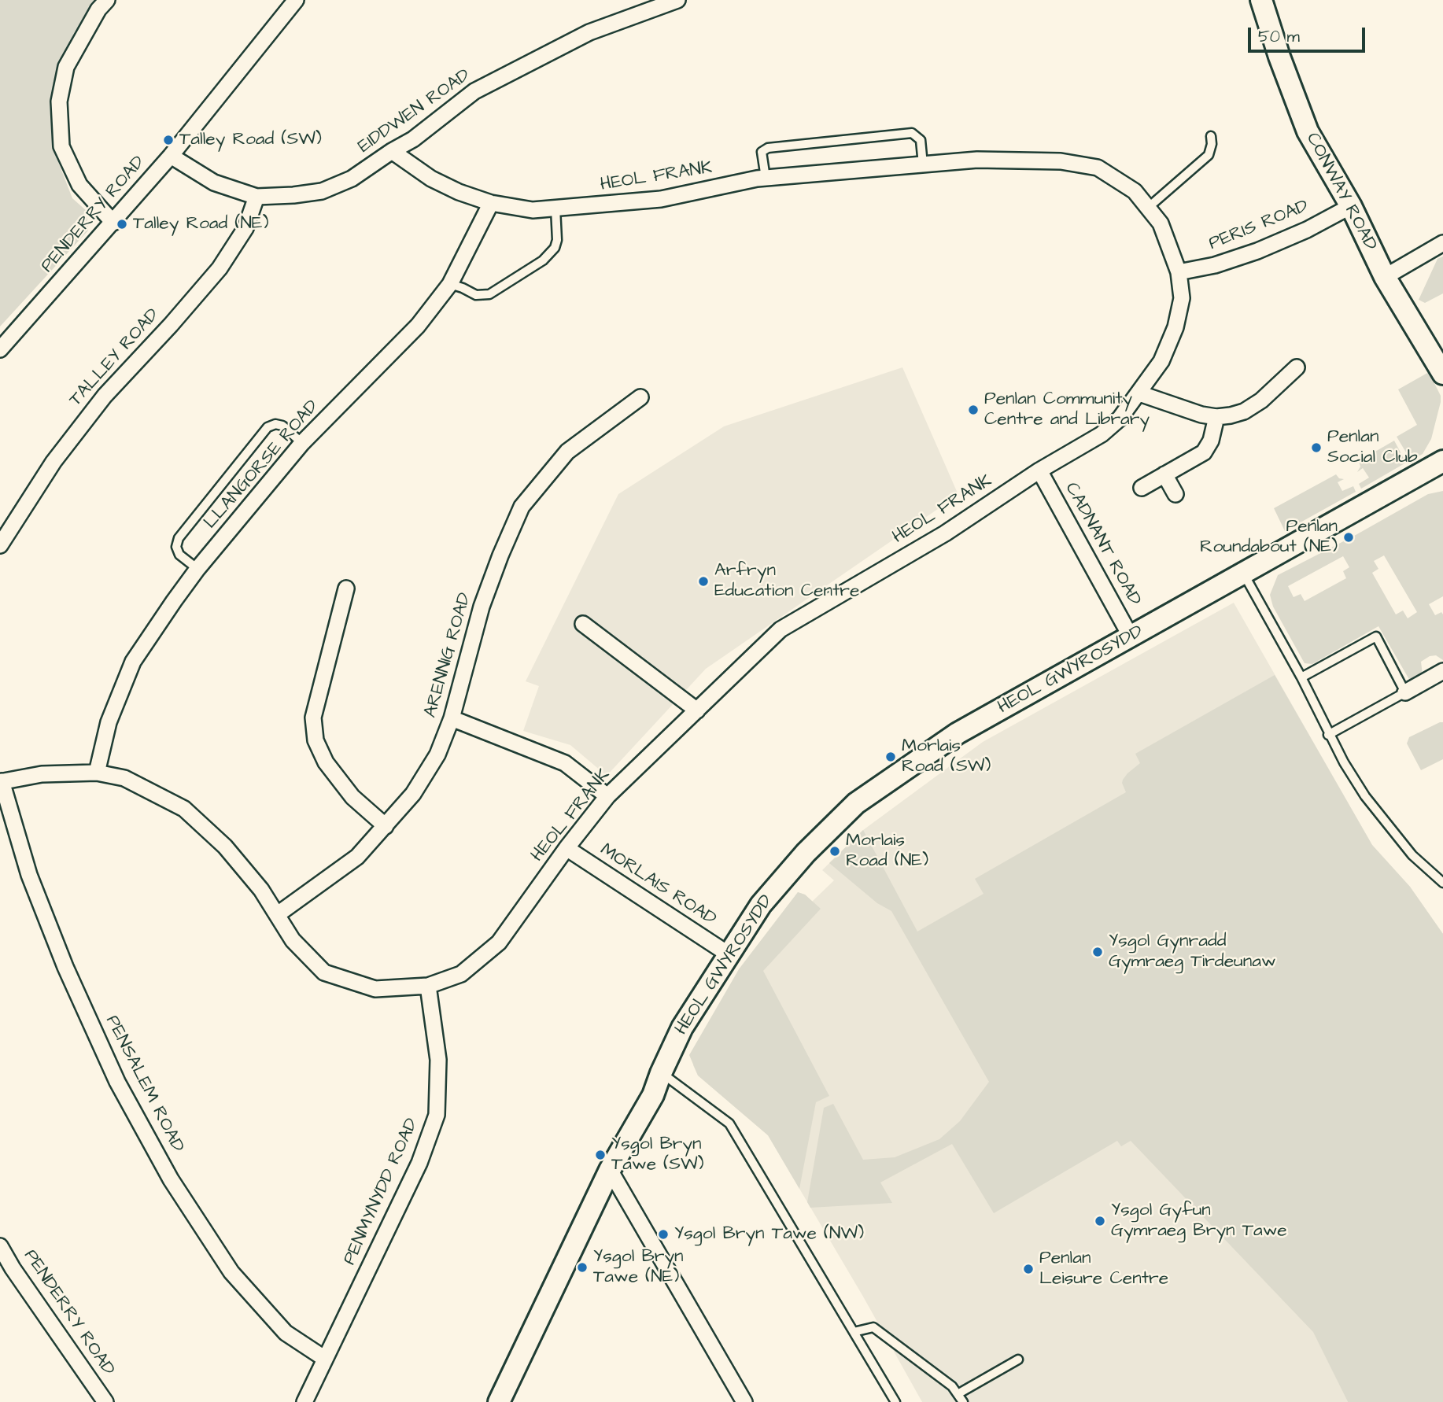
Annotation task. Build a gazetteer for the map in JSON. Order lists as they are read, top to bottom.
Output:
{
  "streets": {
    "street": [
      "EIDDWEN ROAD",
      "HEOL FRANK",
      "CONWAY ROAD",
      "PENDERRY ROAD",
      "PERIS ROAD",
      "TALLEY ROAD",
      "LLANGORSE ROAD",
      "CADNANT ROAD",
      "ARENNIG ROAD",
      "HEOL GWYROSYDD",
      "MORLAIS ROAD",
      "PENSALEM ROAD",
      "PENMYNYDD ROAD"
    ]
  },
  "crossings": [
    ["EIDDWEN ROAD", "HEOL FRANK"],
    ["EIDDWEN ROAD", "PENDERRY ROAD"],
    ["EIDDWEN ROAD", "TALLEY ROAD"],
    ["HEOL FRANK", "PERIS ROAD"],
    ["HEOL FRANK", "LLANGORSE ROAD"],
    ["HEOL FRANK", "CADNANT ROAD"],
    ["HEOL FRANK", "ARENNIG ROAD"],
    ["HEOL FRANK", "MORLAIS ROAD"],
    ["HEOL FRANK", "PENSALEM ROAD"],
    ["HEOL FRANK", "PENMYNYDD ROAD"],
    ["CONWAY ROAD", "PERIS ROAD"],
    ["CADNANT ROAD", "HEOL GWYROSYDD"],
    ["HEOL GWYROSYDD", "MORLAIS ROAD"],
    ["PENSALEM ROAD", "PENMYNYDD ROAD"]
  ],
  "places": [
    "Talley Road (SW)",
    "Talley Road (NE)",
    "Penlan Community Centre and Library",
    "Penlan Social Club",
    "Penlan Roundabout (NE)",
    "Arfryn Education Centre",
    "Morlais Road (SW)",
    "Morlais Road (NE)",
    "Ysgol Gynradd Gymraeg Tirdeunaw",
    "Ysgol Bryn Tawe (SW)",
    "Ysgol Gyfun Gymraeg Bryn Tawe",
    "Ysgol Bryn Tawe (NW)",
    "Ysgol Bryn Tawe (NE)",
    "Penlan Leisure Centre"
  ],
  "scale_bar": "50 m"
}
